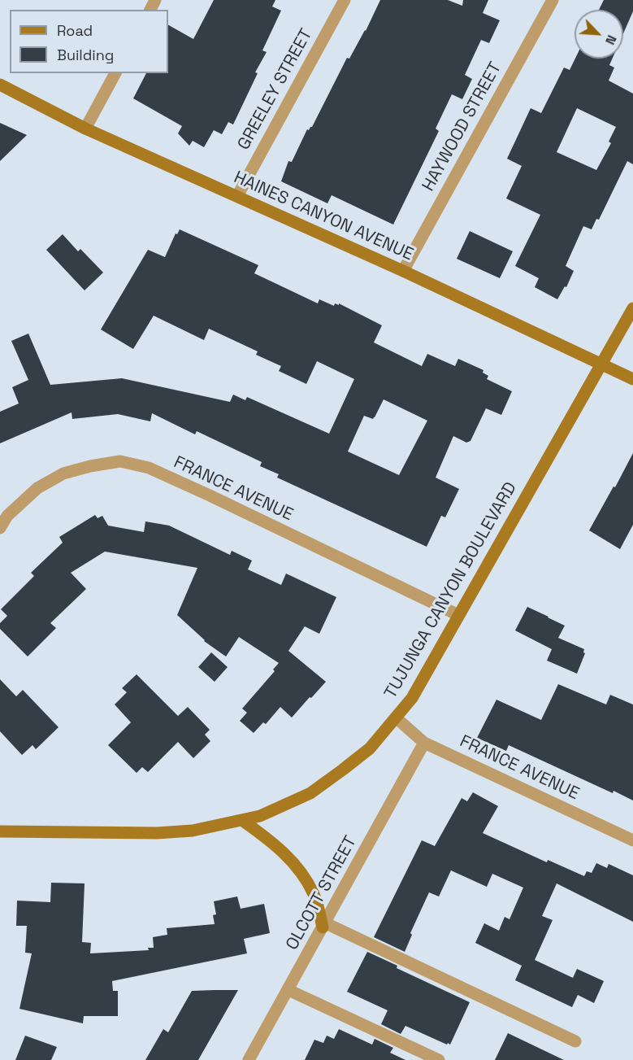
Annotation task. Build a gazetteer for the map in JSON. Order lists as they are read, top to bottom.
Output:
{
  "streets": {
    "main road": ["HAINES CANYON AVENUE", "TUJUNGA CANYON BOULEVARD"],
    "street": [
      "GREELEY STREET",
      "HAYWOOD STREET",
      "FRANCE AVENUE",
      "OLCOTT STREET"
    ]
  },
  "crossings": [
    ["GREELEY STREET", "HAINES CANYON AVENUE"],
    ["HAYWOOD STREET", "HAINES CANYON AVENUE"],
    ["HAINES CANYON AVENUE", "TUJUNGA CANYON BOULEVARD"],
    ["FRANCE AVENUE", "TUJUNGA CANYON BOULEVARD"],
    ["FRANCE AVENUE", "OLCOTT STREET"]
  ],
  "legend": ["Road", "Building"],
  "north": "bottom right"
}
